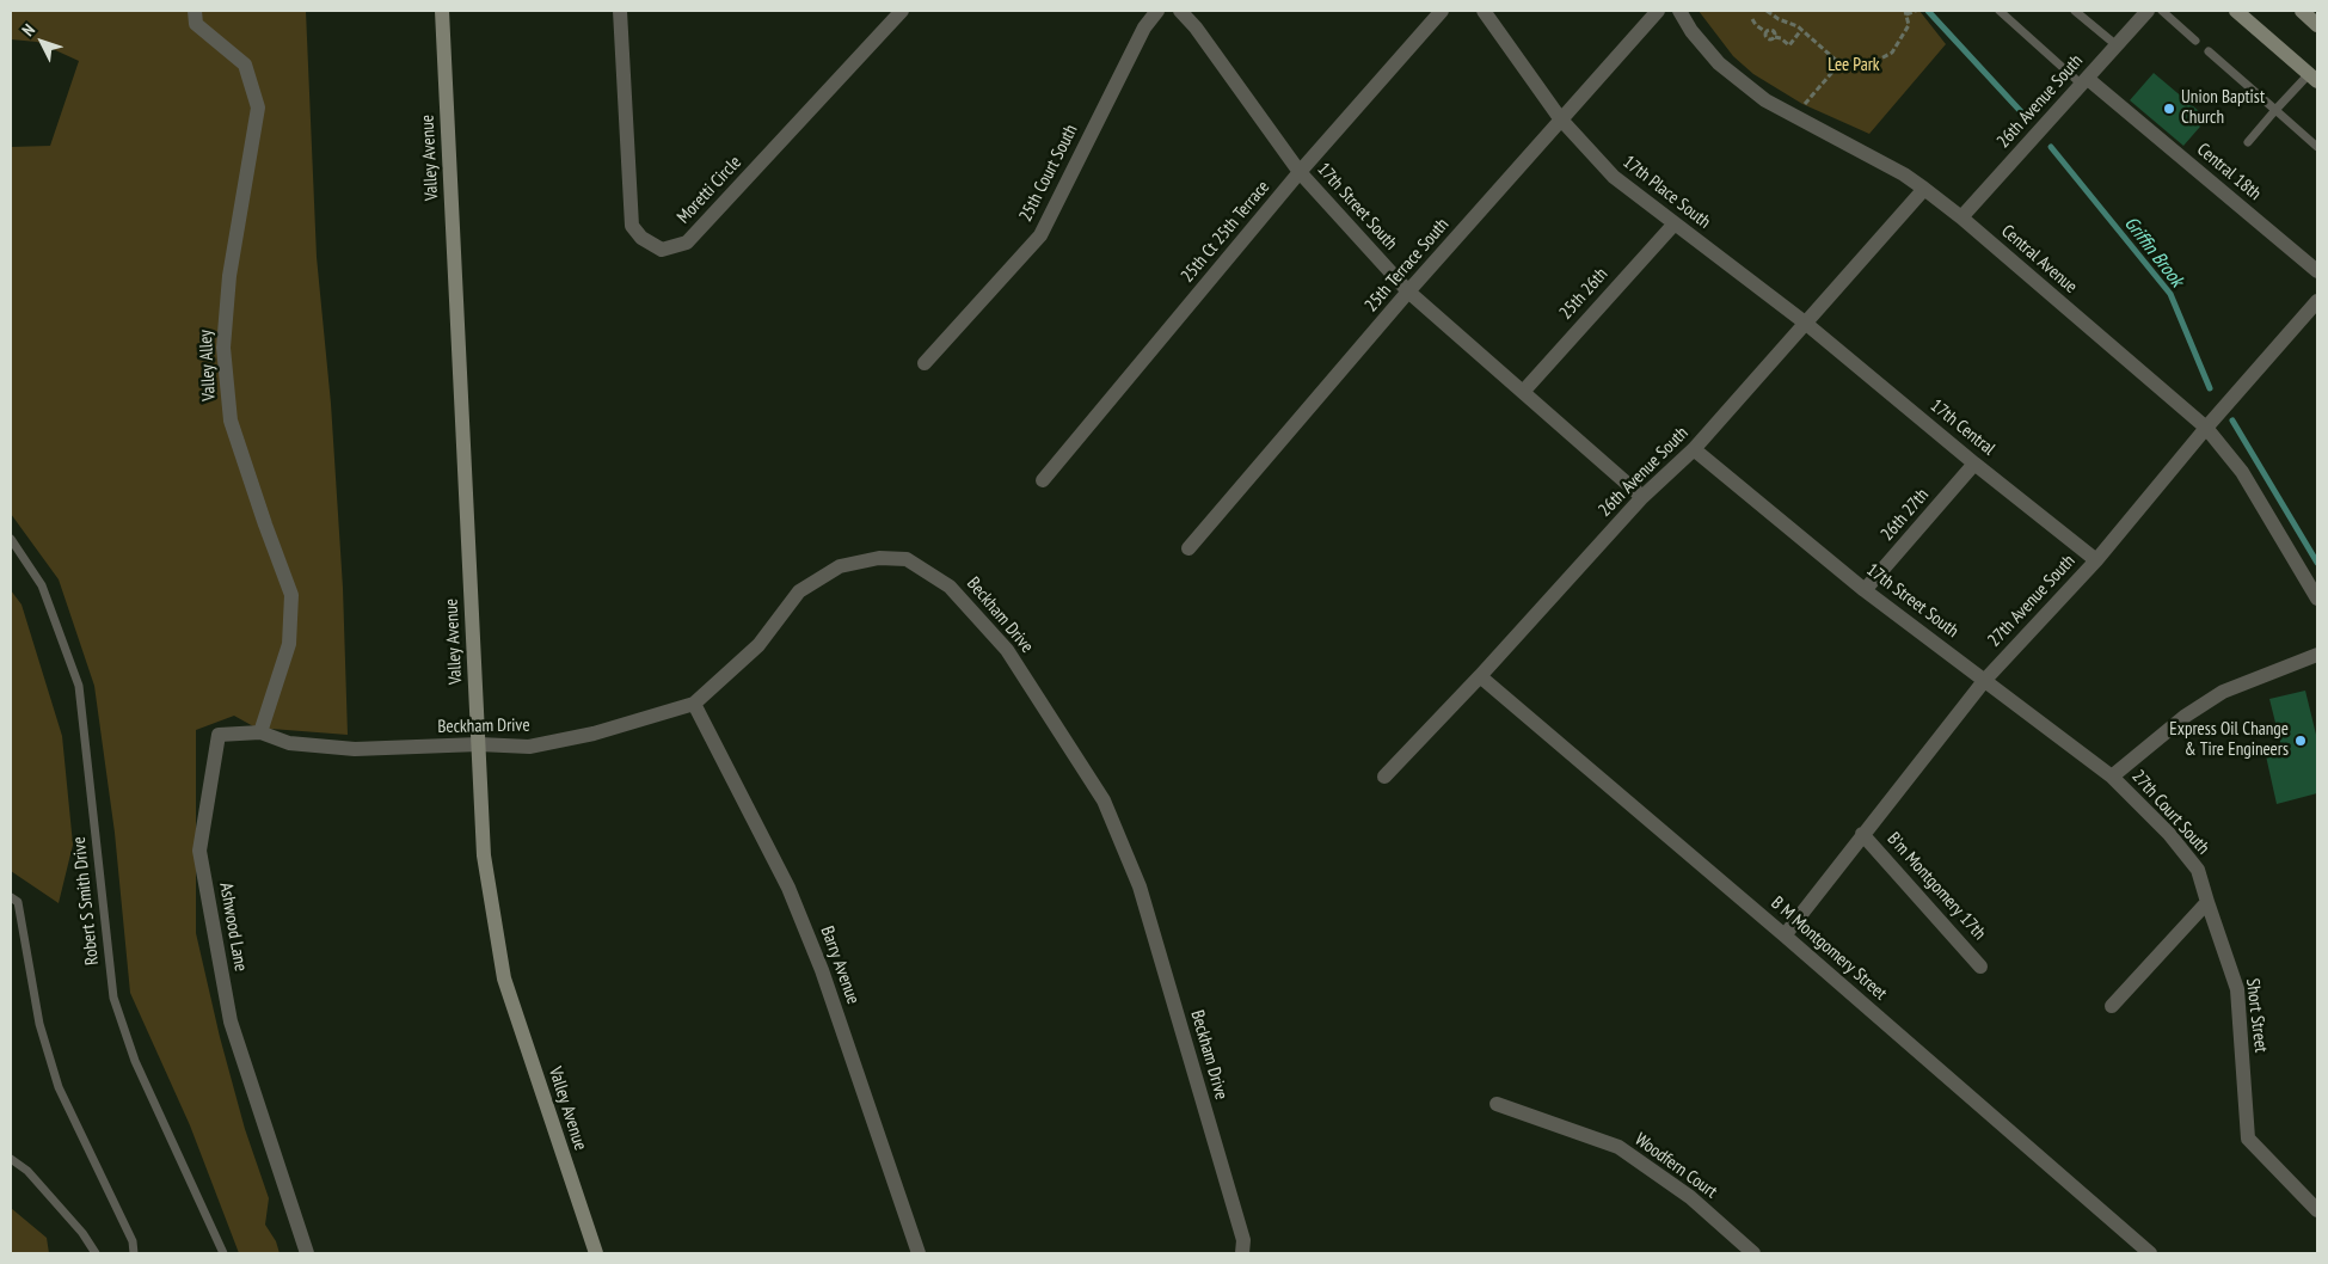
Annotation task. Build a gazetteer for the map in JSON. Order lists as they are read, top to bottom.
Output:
{
  "streets": {
    "main road": ["Valley Avenue"],
    "street": [
      "26th Avenue South",
      "Central 18th",
      "25th Court South",
      "Moretti Circle",
      "17th Place South",
      "17th Street South",
      "25th Ct 25th Terrace",
      "Central Avenue",
      "25th Terrace South",
      "25th 26th",
      "Valley Alley",
      "17th Central",
      "26th 27th",
      "27th Avenue South",
      "Beckham Drive",
      "27th Court South",
      "B'm Montgomery 17th",
      "Ashwood Lane",
      "B M Montgomery Street",
      "Barry Avenue",
      "Short Street",
      "Woodfern Court"
    ],
    "lane": ["Robert S Smith Drive"]
  },
  "crossings": [
    ["26th Avenue South", "Central 18th"],
    ["26th Avenue South", "17th Place South"],
    ["26th Avenue South", "17th Street South"],
    ["26th Avenue South", "Central Avenue"],
    ["26th Avenue South", "17th Central"],
    ["26th Avenue South", "B M Montgomery Street"],
    ["Valley Avenue", "Beckham Drive"],
    ["17th Place South", "25th Terrace South"],
    ["17th Place South", "25th 26th"],
    ["17th Place South", "17th Central"],
    ["17th Street South", "25th Ct 25th Terrace"],
    ["17th Street South", "25th Terrace South"],
    ["17th Street South", "25th 26th"],
    ["17th Street South", "26th 27th"],
    ["17th Street South", "27th Avenue South"],
    ["17th Street South", "27th Court South"],
    ["Central Avenue", "27th Avenue South"],
    ["Valley Alley", "Ashwood Lane"],
    ["17th Central", "26th 27th"],
    ["17th Central", "27th Avenue South"],
    ["27th Avenue South", "B'm Montgomery 17th"],
    ["27th Avenue South", "B M Montgomery Street"],
    ["Beckham Drive", "Ashwood Lane"],
    ["Beckham Drive", "Barry Avenue"],
    ["27th Court South", "Short Street"]
  ],
  "water": ["Griffin Brook"],
  "parks": ["Lee Park"],
  "places": ["Union Baptist Church", "Express Oil Change & Tire Engineers"],
  "north": "top left"
}
